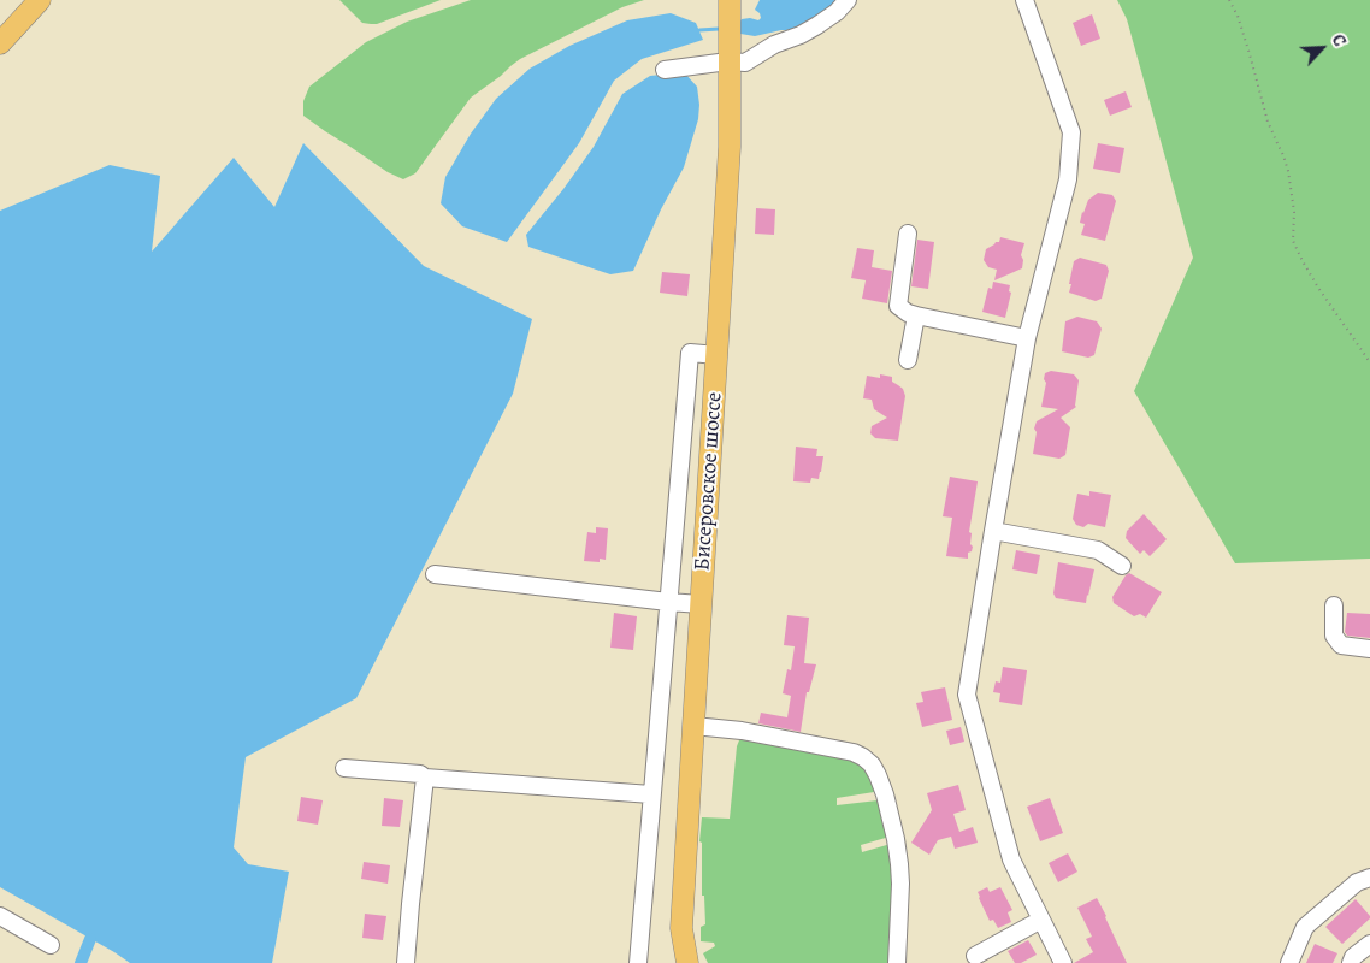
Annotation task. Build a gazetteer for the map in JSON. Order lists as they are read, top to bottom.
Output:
{
  "streets": {
    "main road": ["Бисеровское шоссе"]
  },
  "north": "top right"
}
